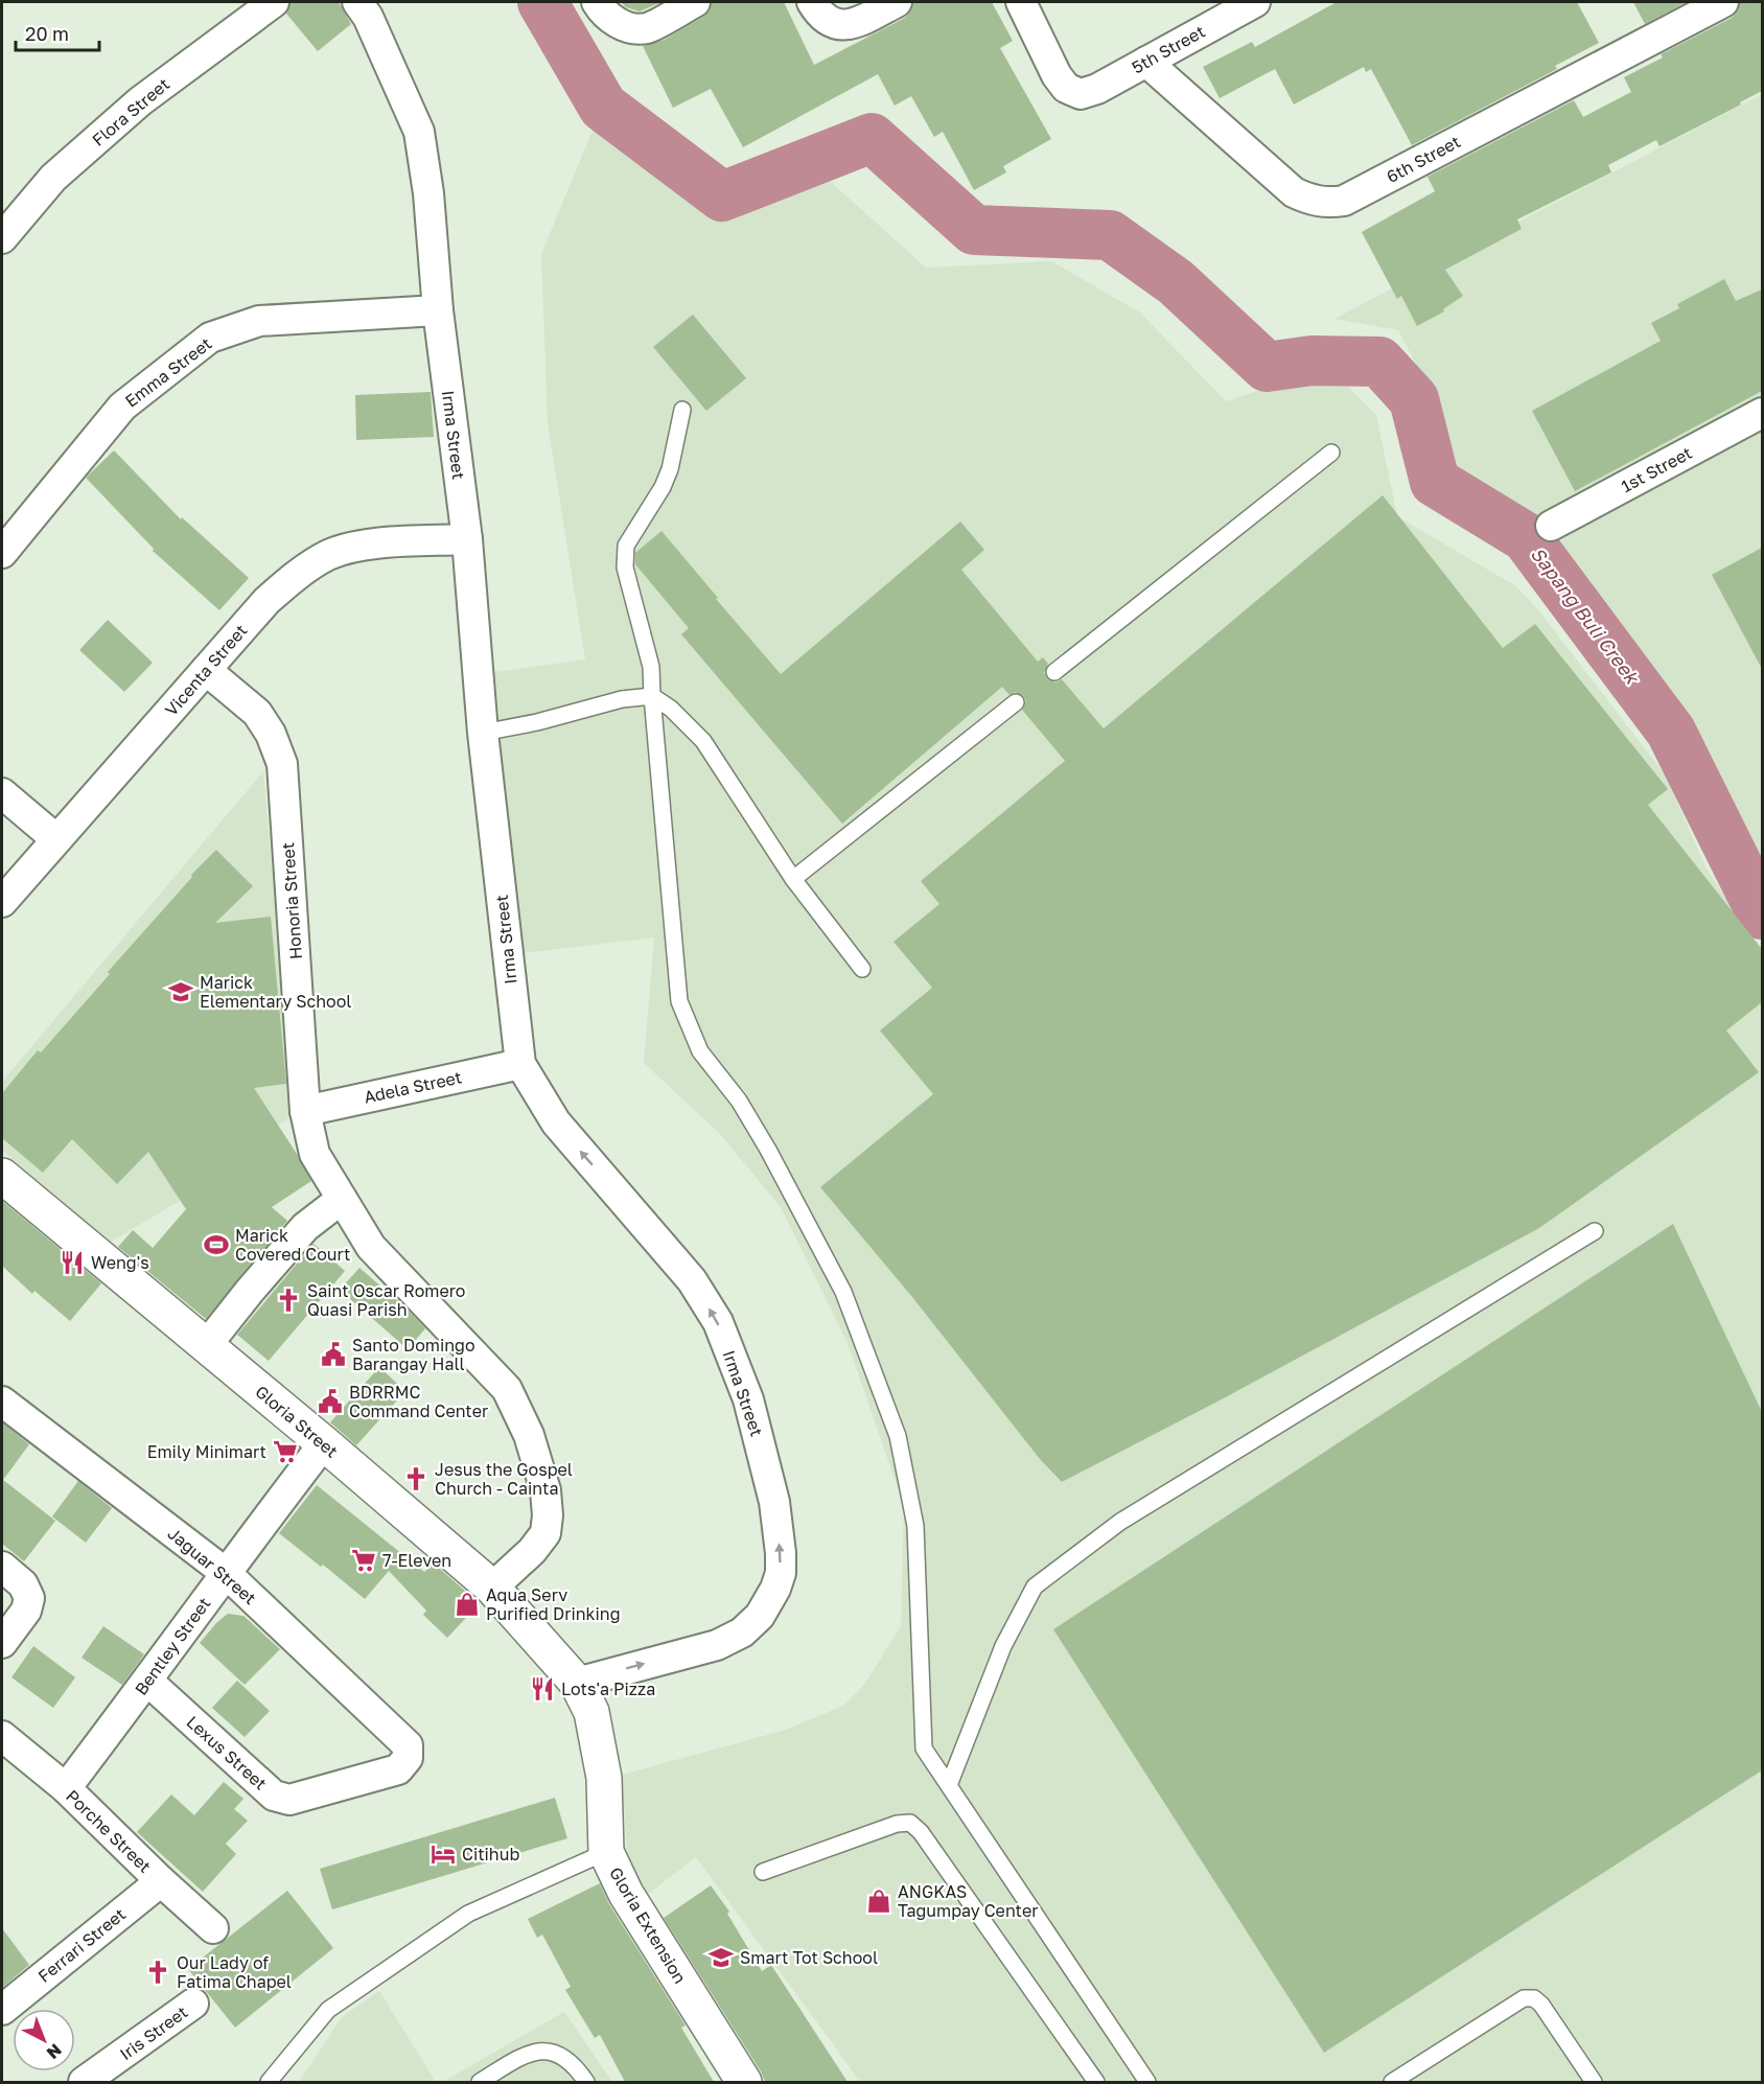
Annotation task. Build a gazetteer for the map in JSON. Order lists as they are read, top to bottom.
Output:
{
  "streets": {
    "street": [
      "5th Street",
      "Flora Street",
      "6th Street",
      "Emma Street",
      "Irma Street",
      "1st Street",
      "Vicenta Street",
      "Honoria Street",
      "Adela Street",
      "Gloria Street",
      "Jaguar Street",
      "Bentley Street",
      "Lexus Street",
      "Porche Street",
      "Gloria Extension",
      "Ferrari Street",
      "Iris Street"
    ]
  },
  "crossings": [
    ["5th Street", "6th Street"],
    ["Emma Street", "Irma Street"],
    ["Irma Street", "Vicenta Street"],
    ["Irma Street", "Adela Street"],
    ["Irma Street", "Gloria Street"],
    ["Irma Street", "Gloria Extension"],
    ["Vicenta Street", "Honoria Street"],
    ["Honoria Street", "Adela Street"],
    ["Honoria Street", "Gloria Street"],
    ["Gloria Street", "Bentley Street"],
    ["Gloria Street", "Gloria Extension"],
    ["Jaguar Street", "Bentley Street"],
    ["Jaguar Street", "Lexus Street"],
    ["Bentley Street", "Lexus Street"],
    ["Bentley Street", "Porche Street"],
    ["Porche Street", "Ferrari Street"]
  ],
  "water": ["Sapang Buli Creek"],
  "places": {
    "school or university": ["Marick Elementary School", "Smart Tot School"],
    "sports": ["Marick Covered Court"],
    "restaurant": ["Weng's", "Lots'a Pizza"],
    "church": ["Saint Oscar Romero Quasi Parish", "Jesus the Gospel Church - Cainta", "Our Lady of Fatima Chapel"],
    "public building": ["Santo Domingo Barangay Hall", "BDRRMC Command Center"],
    "supermarket": ["Emily Minimart", "7-Eleven"],
    "shop": ["Aqua Serv Purified Drinking", "ANGKAS Tagumpay Center"],
    "hotel": ["Citihub"]
  },
  "scale_bar": "20 m",
  "north": "bottom right"
}
